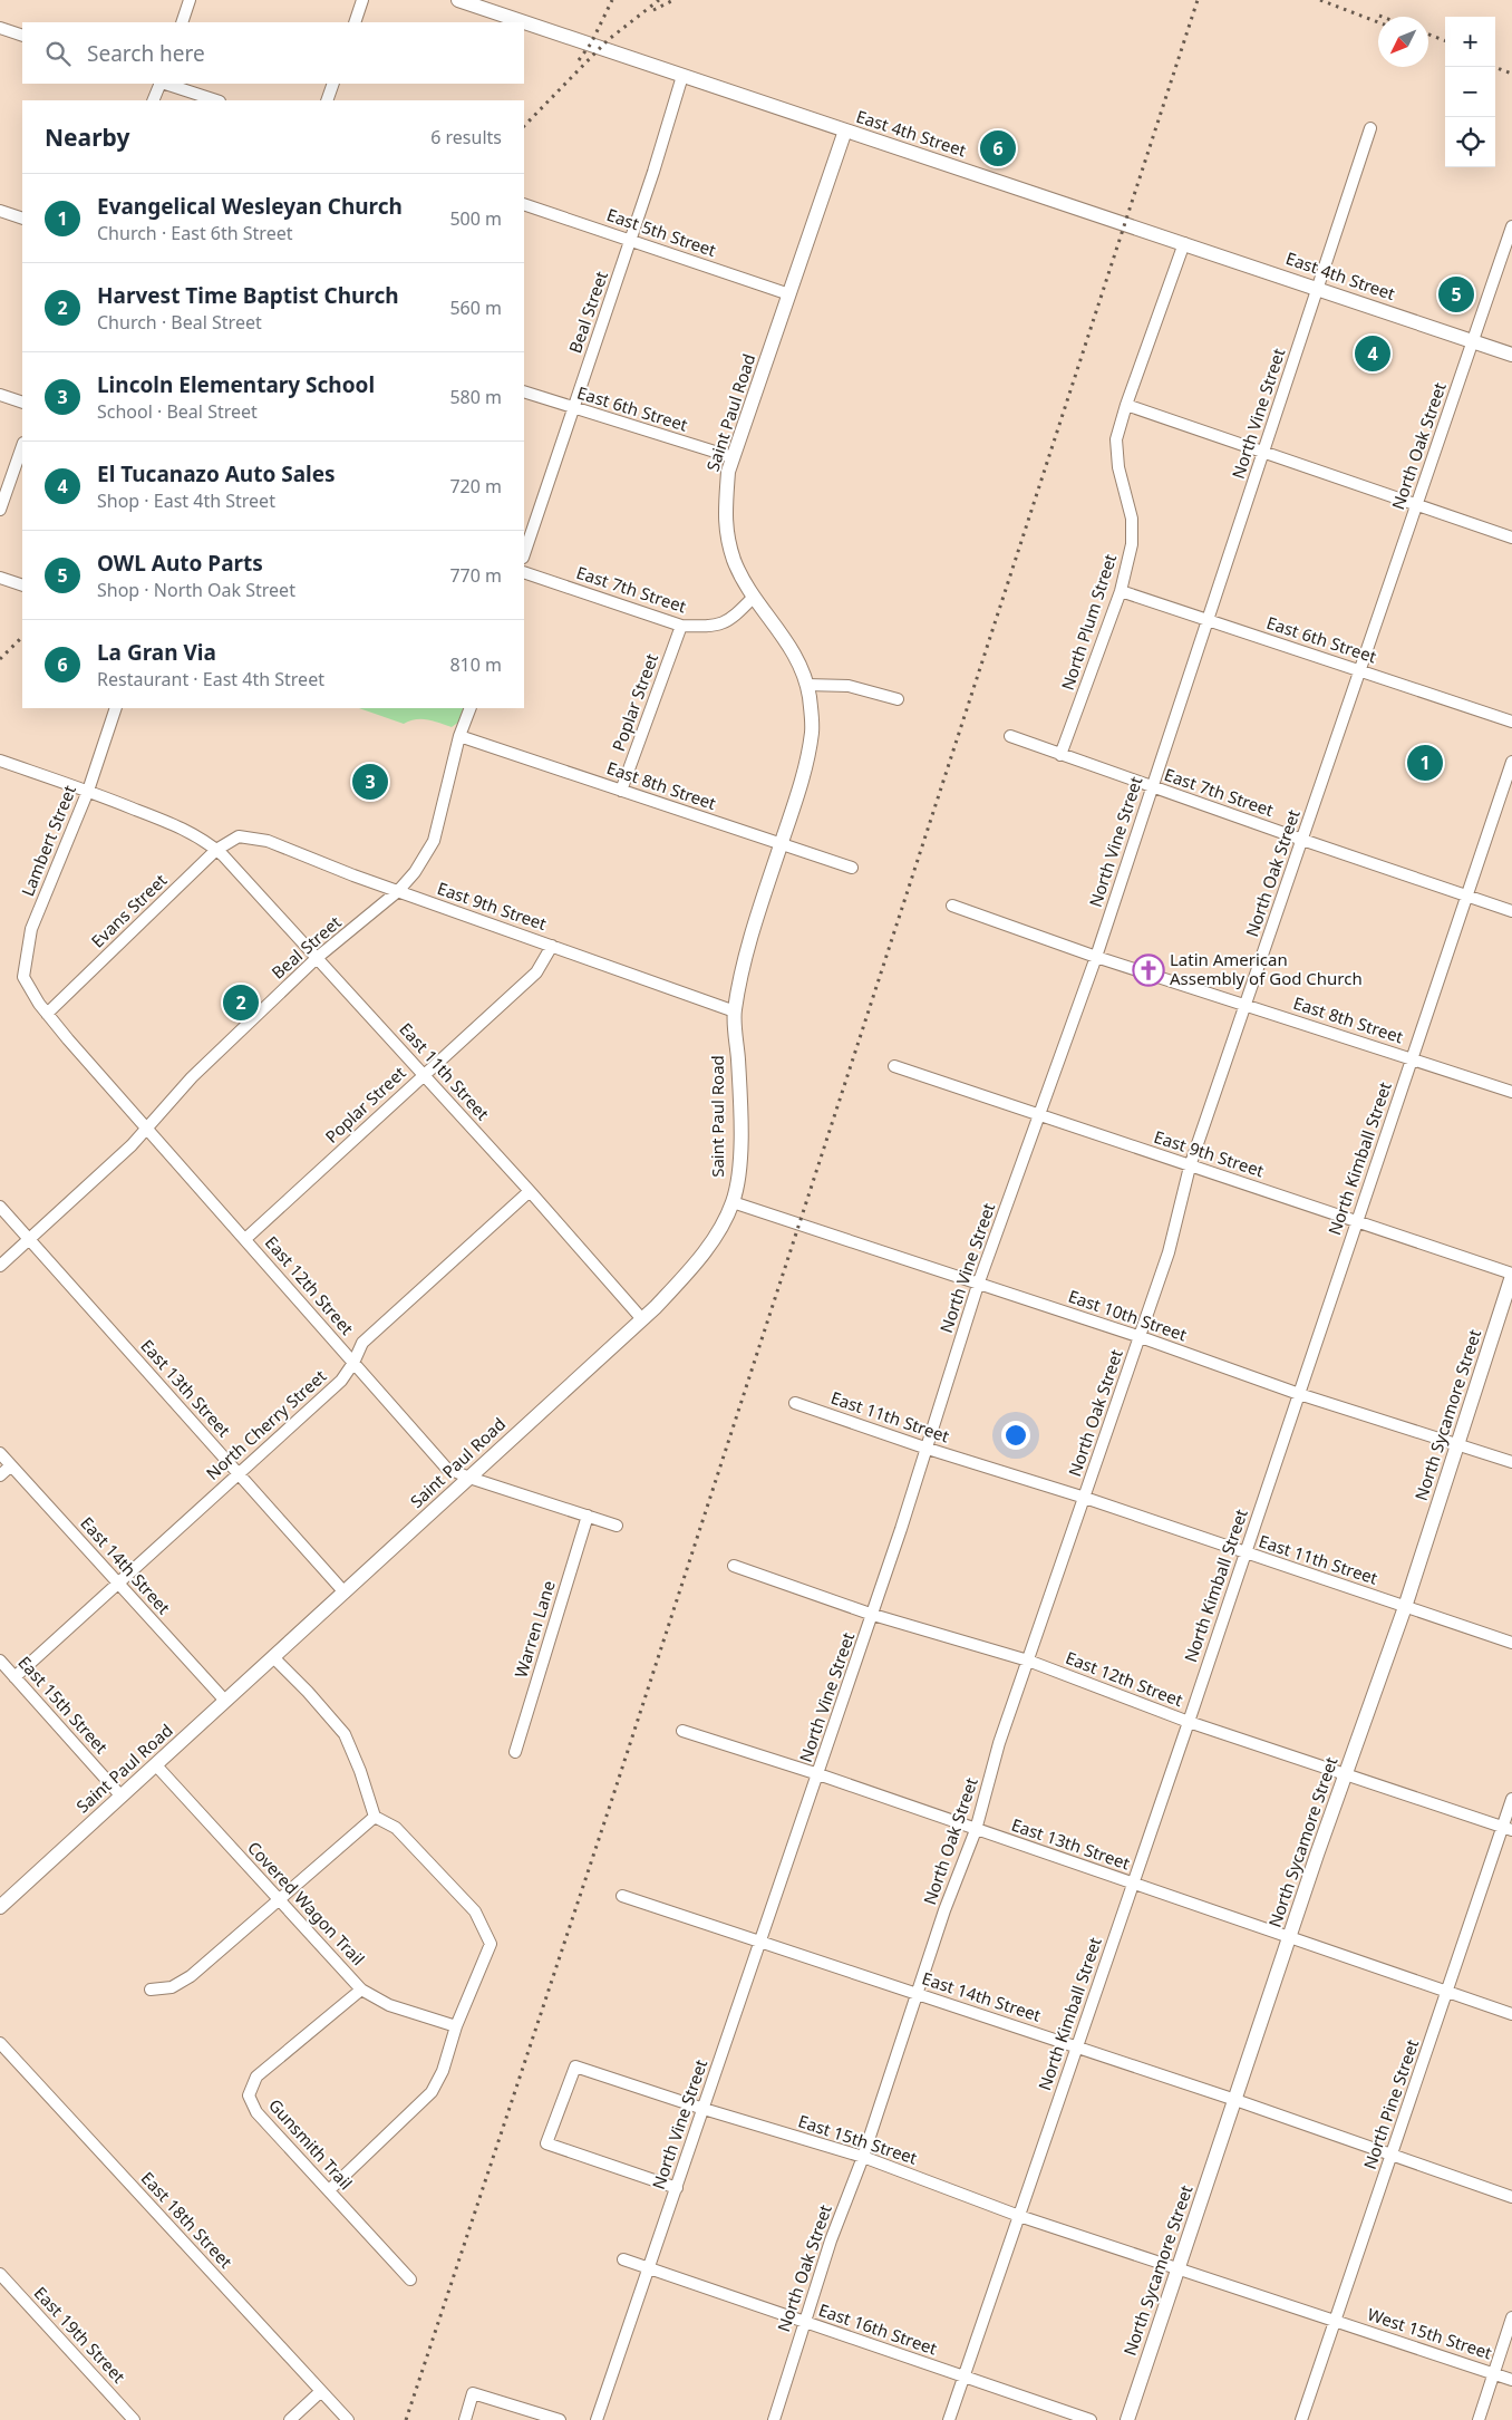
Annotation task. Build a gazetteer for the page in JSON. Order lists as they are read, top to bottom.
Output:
{
  "streets": {
    "main road": ["East 4th Street", "Saint Paul Road", "North Sycamore Street"],
    "street": [
      "East 5th Street",
      "Beal Street",
      "East 6th Street",
      "North Vine Street",
      "North Oak Street",
      "East 7th Street",
      "North Plum Street",
      "Poplar Street",
      "East 8th Street",
      "Lambert Street",
      "East 9th Street",
      "Evans Street",
      "East 11th Street",
      "North Kimball Street",
      "East 12th Street",
      "East 10th Street",
      "East 13th Street",
      "North Cherry Street",
      "East 14th Street",
      "Warren Lane",
      "East 15th Street",
      "Covered Wagon Trail",
      "North Pine Street",
      "Gunsmith Trail",
      "East 18th Street",
      "East 16th Street",
      "West 15th Street",
      "East 19th Street"
    ]
  },
  "crossings": [
    ["East 4th Street", "Beal Street"],
    ["East 4th Street", "Saint Paul Road"],
    ["East 4th Street", "North Vine Street"],
    ["East 4th Street", "North Oak Street"],
    ["East 4th Street", "North Plum Street"],
    ["East 5th Street", "Beal Street"],
    ["East 5th Street", "Saint Paul Road"],
    ["Beal Street", "East 6th Street"],
    ["Beal Street", "East 8th Street"],
    ["Beal Street", "East 9th Street"],
    ["Beal Street", "East 11th Street"],
    ["Beal Street", "East 12th Street"],
    ["Beal Street", "East 13th Street"],
    ["East 6th Street", "Saint Paul Road"],
    ["East 6th Street", "North Vine Street"],
    ["East 6th Street", "North Oak Street"],
    ["East 6th Street", "North Plum Street"],
    ["Saint Paul Road", "East 7th Street"],
    ["Saint Paul Road", "East 8th Street"],
    ["Saint Paul Road", "East 9th Street"],
    ["Saint Paul Road", "East 11th Street"],
    ["Saint Paul Road", "East 12th Street"],
    ["Saint Paul Road", "East 10th Street"],
    ["Saint Paul Road", "East 13th Street"],
    ["Saint Paul Road", "East 14th Street"],
    ["Saint Paul Road", "East 15th Street"],
    ["Saint Paul Road", "Covered Wagon Trail"],
    ["North Vine Street", "East 7th Street"],
    ["North Vine Street", "East 8th Street"],
    ["North Vine Street", "East 9th Street"],
    ["North Vine Street", "East 11th Street"],
    ["North Vine Street", "East 12th Street"],
    ["North Vine Street", "East 10th Street"],
    ["North Vine Street", "East 13th Street"],
    ["North Vine Street", "East 14th Street"],
    ["North Vine Street", "East 15th Street"],
    ["North Vine Street", "East 16th Street"],
    ["North Oak Street", "East 7th Street"],
    ["North Oak Street", "East 8th Street"],
    ["North Oak Street", "East 9th Street"],
    ["North Oak Street", "East 11th Street"],
    ["North Oak Street", "East 12th Street"],
    ["North Oak Street", "East 10th Street"],
    ["North Oak Street", "East 13th Street"],
    ["North Oak Street", "East 14th Street"],
    ["North Oak Street", "East 15th Street"],
    ["North Oak Street", "East 16th Street"],
    ["East 7th Street", "North Plum Street"],
    ["East 7th Street", "Poplar Street"],
    ["East 7th Street", "North Kimball Street"],
    ["Poplar Street", "East 8th Street"],
    ["Poplar Street", "East 9th Street"],
    ["Poplar Street", "East 11th Street"],
    ["Poplar Street", "East 12th Street"],
    ["East 8th Street", "North Kimball Street"],
    ["Lambert Street", "East 12th Street"],
    ["East 9th Street", "Evans Street"],
    ["East 9th Street", "North Kimball Street"],
    ["East 9th Street", "North Sycamore Street"],
    ["Evans Street", "East 11th Street"],
    ["Evans Street", "East 12th Street"],
    ["East 11th Street", "North Kimball Street"],
    ["East 11th Street", "North Sycamore Street"],
    ["East 11th Street", "North Cherry Street"],
    ["North Kimball Street", "East 12th Street"],
    ["North Kimball Street", "East 10th Street"],
    ["North Kimball Street", "East 13th Street"],
    ["North Kimball Street", "East 14th Street"],
    ["North Kimball Street", "East 15th Street"],
    ["North Kimball Street", "East 16th Street"],
    ["East 12th Street", "North Sycamore Street"],
    ["East 12th Street", "North Cherry Street"],
    ["East 12th Street", "Warren Lane"],
    ["East 12th Street", "North Pine Street"],
    ["East 10th Street", "North Sycamore Street"],
    ["East 13th Street", "North Sycamore Street"],
    ["East 13th Street", "North Cherry Street"],
    ["East 13th Street", "North Pine Street"],
    ["North Sycamore Street", "East 14th Street"],
    ["North Sycamore Street", "East 15th Street"],
    ["North Cherry Street", "East 14th Street"],
    ["North Cherry Street", "East 15th Street"],
    ["East 14th Street", "North Pine Street"],
    ["East 15th Street", "North Pine Street"],
    ["East 15th Street", "West 15th Street"],
    ["Covered Wagon Trail", "Gunsmith Trail"],
    ["North Pine Street", "West 15th Street"]
  ],
  "places": {
    "church": ["Latin American Assembly of God Church"]
  },
  "north": "bottom left",
  "page": {
    "map_buttons": ["+", "−"],
    "search": "Search here",
    "heading": ["Nearby", "6 results"],
    "pins": [
      "6",
      "5",
      "4",
      "1",
      "3",
      "2"
    ],
    "list": [
      {
        "mark": "1",
        "name": "Evangelical Wesleyan Church",
        "note": "Church · East 6th Street",
        "value": "500 m"
      },
      {
        "mark": "2",
        "name": "Harvest Time Baptist Church",
        "note": "Church · Beal Street",
        "value": "560 m"
      },
      {
        "mark": "3",
        "name": "Lincoln Elementary School",
        "note": "School · Beal Street",
        "value": "580 m"
      },
      {
        "mark": "4",
        "name": "El Tucanazo Auto Sales",
        "note": "Shop · East 4th Street",
        "value": "720 m"
      },
      {
        "mark": "5",
        "name": "OWL Auto Parts",
        "note": "Shop · North Oak Street",
        "value": "770 m"
      },
      {
        "mark": "6",
        "name": "La Gran Via",
        "note": "Restaurant · East 4th Street",
        "value": "810 m"
      }
    ]
  }
}
